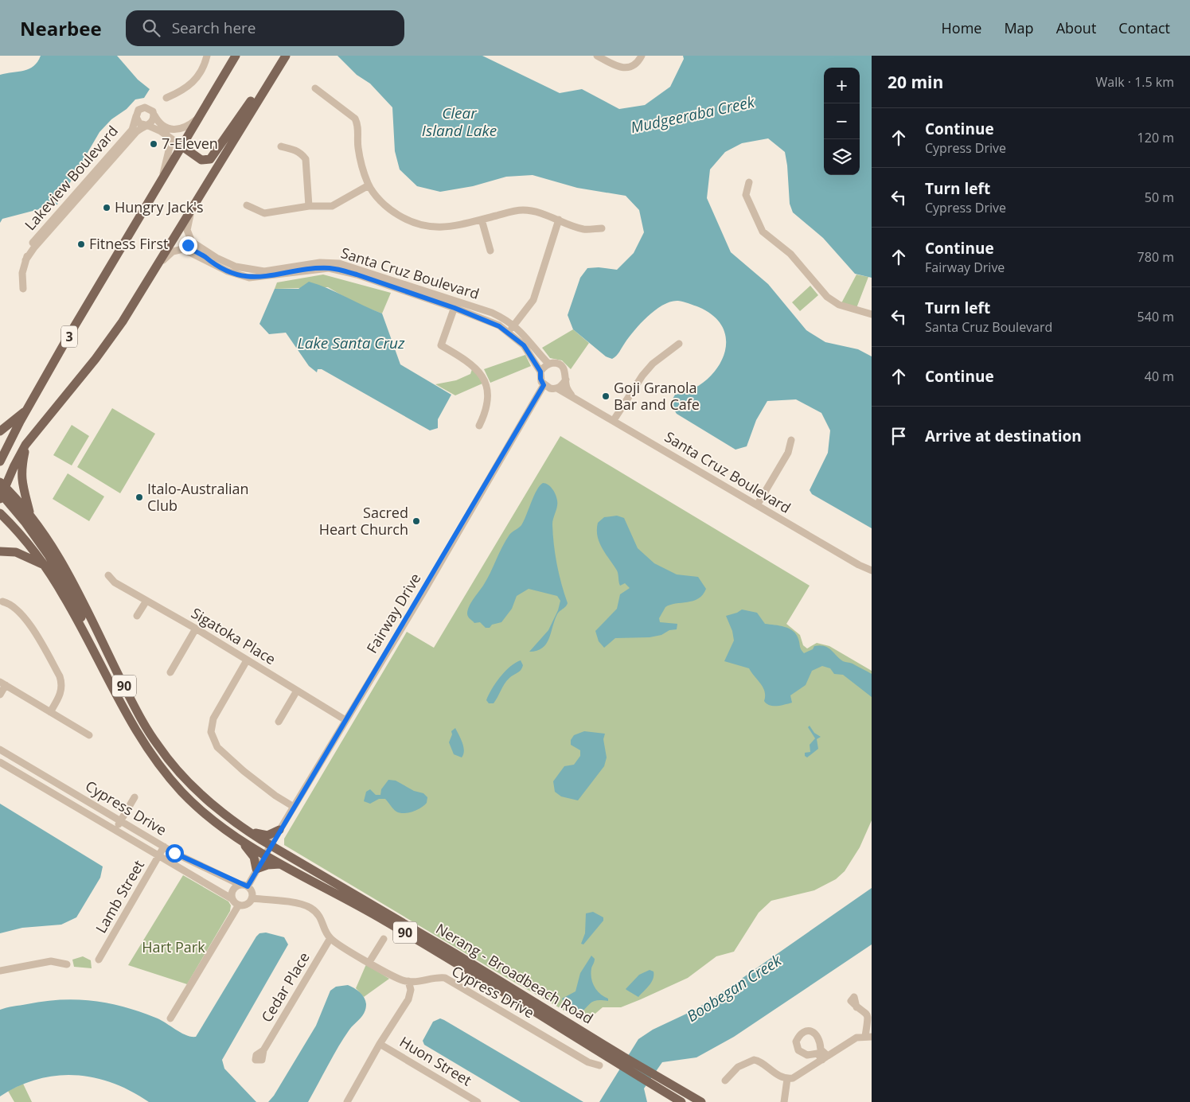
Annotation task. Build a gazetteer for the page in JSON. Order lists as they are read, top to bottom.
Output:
{
  "streets": {
    "main road": ["3", "90", "Nerang - Broadbeach Road"],
    "street": [
      "Lakeview Boulevard",
      "Santa Cruz Boulevard",
      "Fairway Drive",
      "Sigatoka Place",
      "Cypress Drive",
      "Lamb Street",
      "Cedar Place",
      "Huon Street"
    ]
  },
  "crossings": [
    ["Santa Cruz Boulevard", "Fairway Drive"],
    ["Fairway Drive", "Sigatoka Place"],
    ["Fairway Drive", "Nerang - Broadbeach Road"],
    ["90", "Nerang - Broadbeach Road"],
    ["Cypress Drive", "Lamb Street"],
    ["Cypress Drive", "Cedar Place"]
  ],
  "water": [
    "Clear Island Lake",
    "Mudgeeraba Creek",
    "Lake Santa Cruz",
    "Boobegan Creek"
  ],
  "parks": ["Hart Park"],
  "places": [
    "7-Eleven",
    "Hungry Jack's",
    "Fitness First",
    "Goji Granola Bar and Cafe",
    "Italo-Australian Club",
    "Sacred Heart Church"
  ],
  "page": {
    "header": "Nearbee",
    "search": "Search here",
    "nav": [
      "Home",
      "Map",
      "About",
      "Contact"
    ],
    "heading": ["20 min", "Walk · 1.5 km"],
    "map_buttons": ["+", "−"],
    "list": [
      ["Continue", "Cypress Drive", "120 m"],
      ["Turn left", "Cypress Drive", "50 m"],
      ["Continue", "Fairway Drive", "780 m"],
      ["Turn left", "Santa Cruz Boulevard", "540 m"],
      ["Continue", "40 m"],
      "Arrive at destination"
    ]
  }
}
